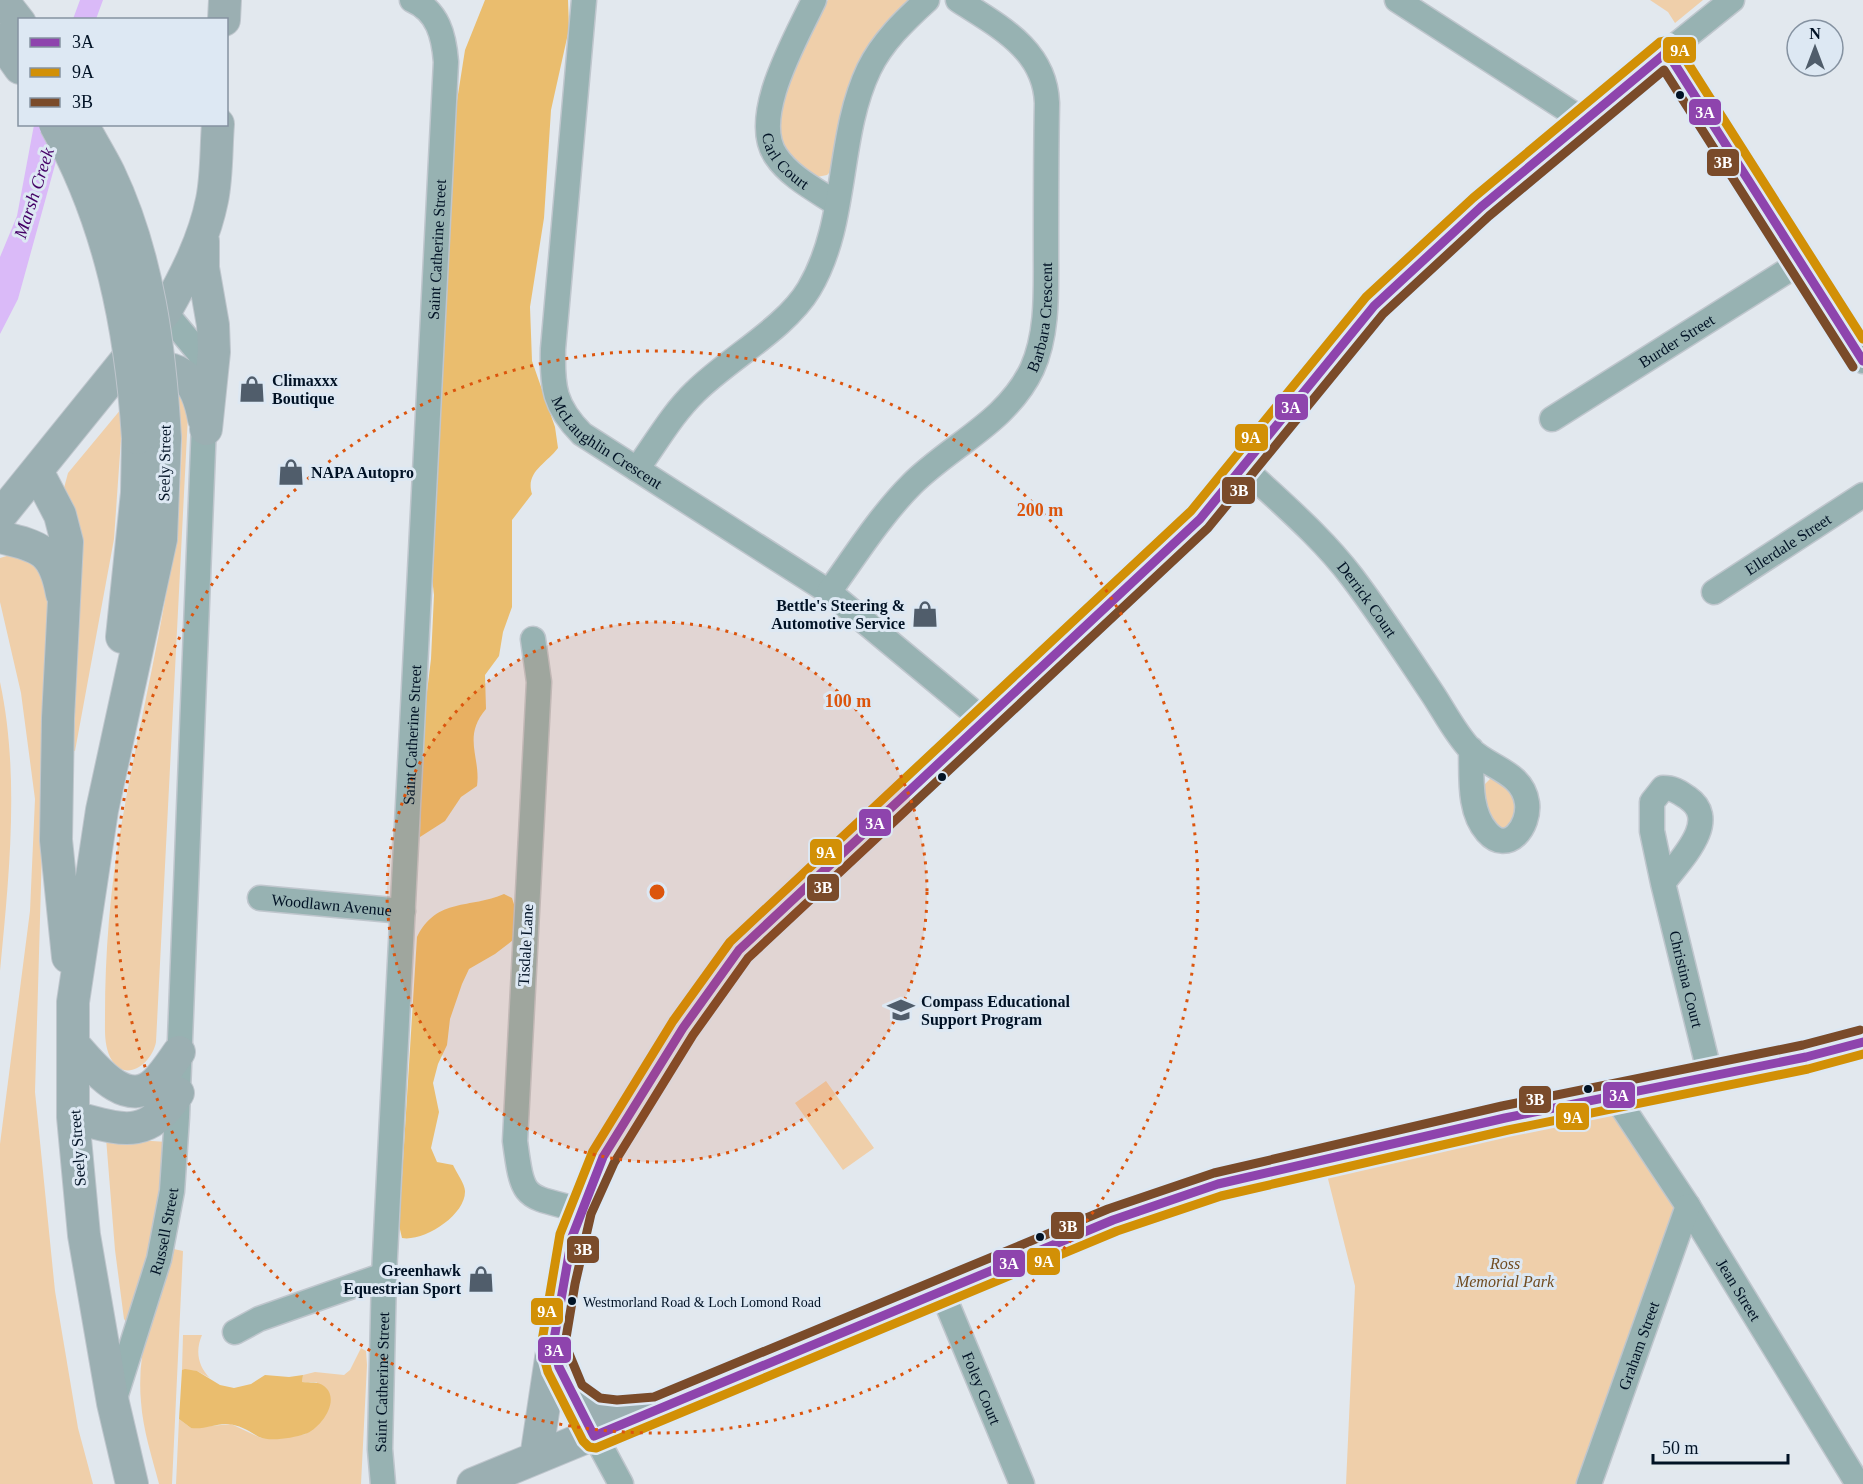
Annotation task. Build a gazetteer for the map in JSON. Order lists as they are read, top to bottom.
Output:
{
  "streets": {
    "main road": ["Seely Street"],
    "street": [
      "Carl Court",
      "Saint Catherine Street",
      "Barbara Crescent",
      "Burder Street",
      "McLaughlin Crescent",
      "Ellerdale Street",
      "Derrick Court",
      "Woodlawn Avenue",
      "Tisdale Lane",
      "Christina Court",
      "Russell Street",
      "Jean Street",
      "Graham Street",
      "Foley Court"
    ]
  },
  "crossings": [
    ["Saint Catherine Street", "Woodlawn Avenue"],
    ["Barbara Crescent", "McLaughlin Crescent"],
    ["Seely Street", "Russell Street"],
    ["Jean Street", "Graham Street"]
  ],
  "water": ["Marsh Creek"],
  "parks": ["Ross Memorial Park"],
  "places": {
    "shop": [
      "Climaxxx Boutique",
      "NAPA Autopro",
      "Bettle's Steering & Automotive Service",
      "Greenhawk Equestrian Sport"
    ],
    "school or university": ["Compass Educational Support Program"],
    "other": ["Westmorland Road & Loch Lomond Road"]
  },
  "lines": ["transit line 9A", "transit line 3A", "transit line 3B"],
  "legend": ["3A", "9A", "3B"],
  "scale_bar": "50 m",
  "north": "top",
  "rings": ["200 m", "100 m"]
}
